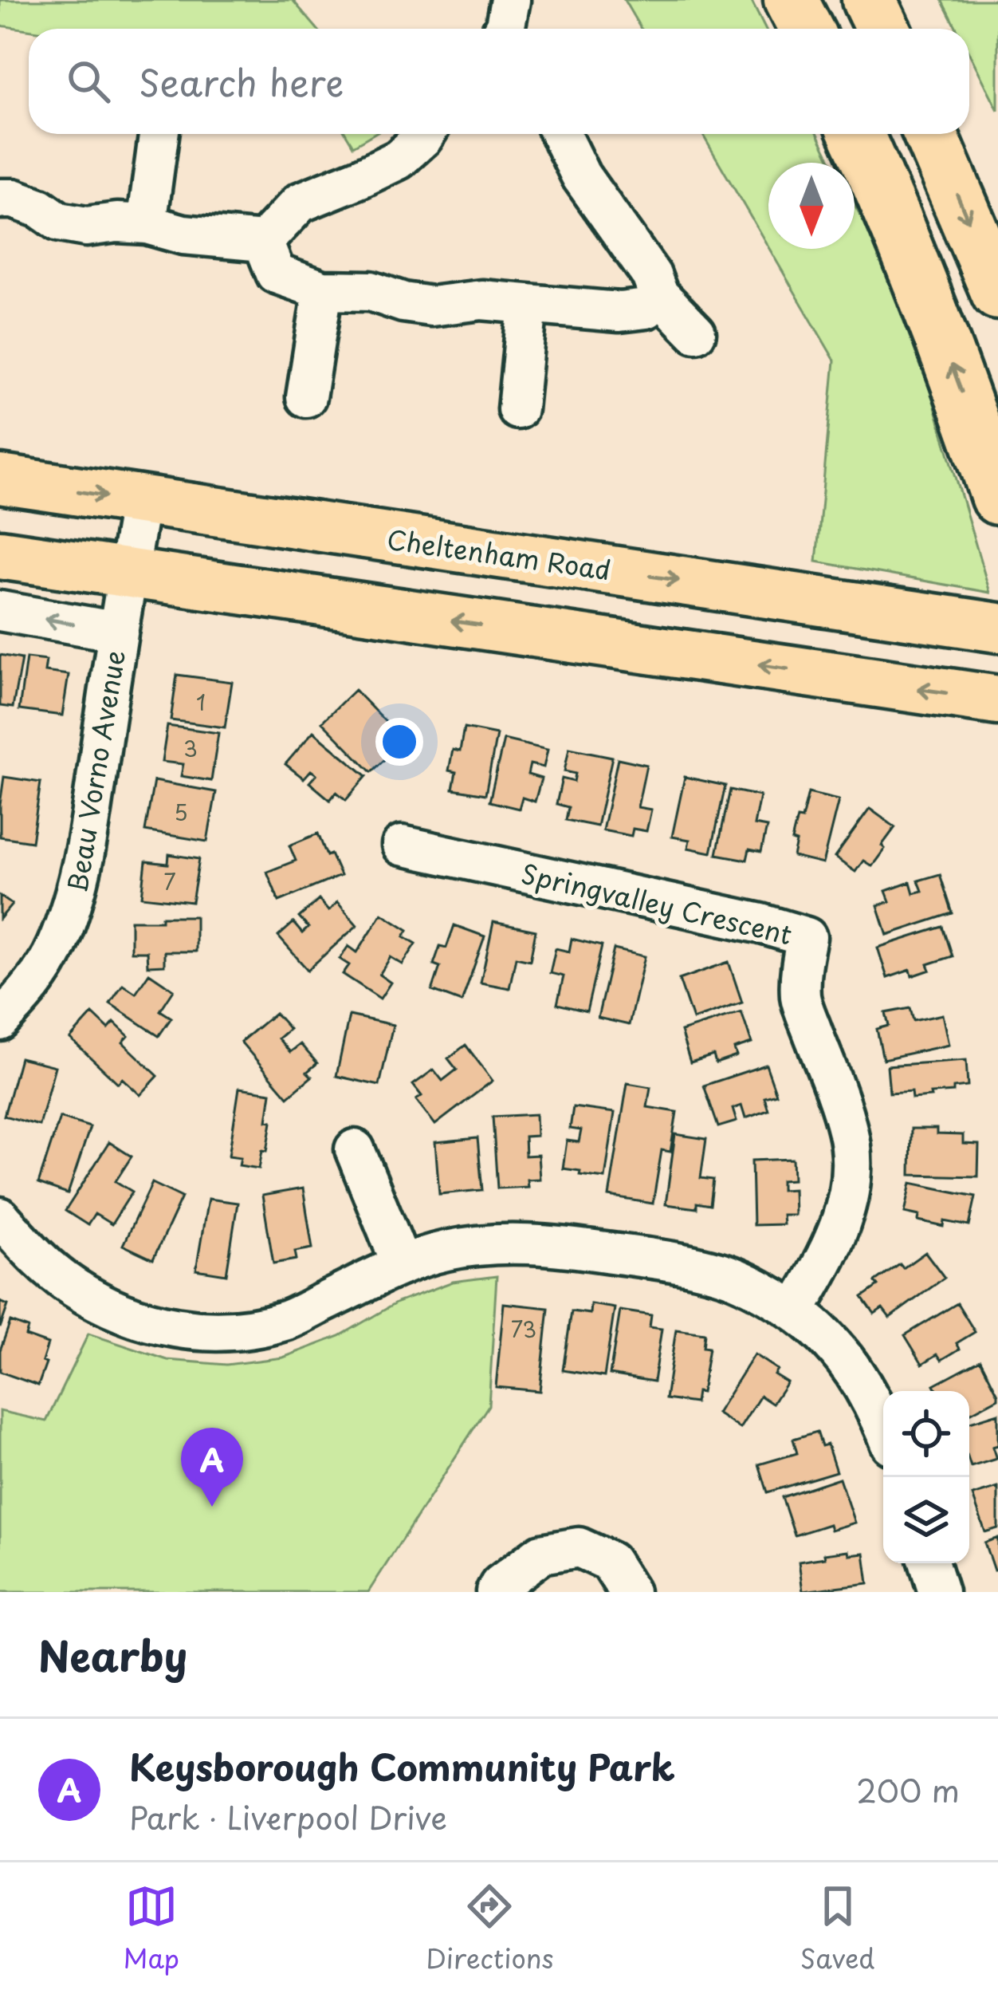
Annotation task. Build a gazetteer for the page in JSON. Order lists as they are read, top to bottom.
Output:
{
  "streets": {
    "main road": ["Cheltenham Road"],
    "street": ["Beau Vorno Avenue", "Springvalley Crescent"]
  },
  "crossings": [
    ["Cheltenham Road", "Beau Vorno Avenue"]
  ],
  "house_numbers": [
    "1",
    "3",
    "5",
    "7",
    "73"
  ],
  "north": "bottom",
  "page": {
    "search": "Search here",
    "pins": "A",
    "heading": "Nearby",
    "list": [
      {
        "mark": "A",
        "name": "Keysborough Community Park",
        "note": "Park · Liverpool Drive",
        "value": "200 m"
      }
    ],
    "nav": ["Map", "Directions", "Saved"]
  }
}
